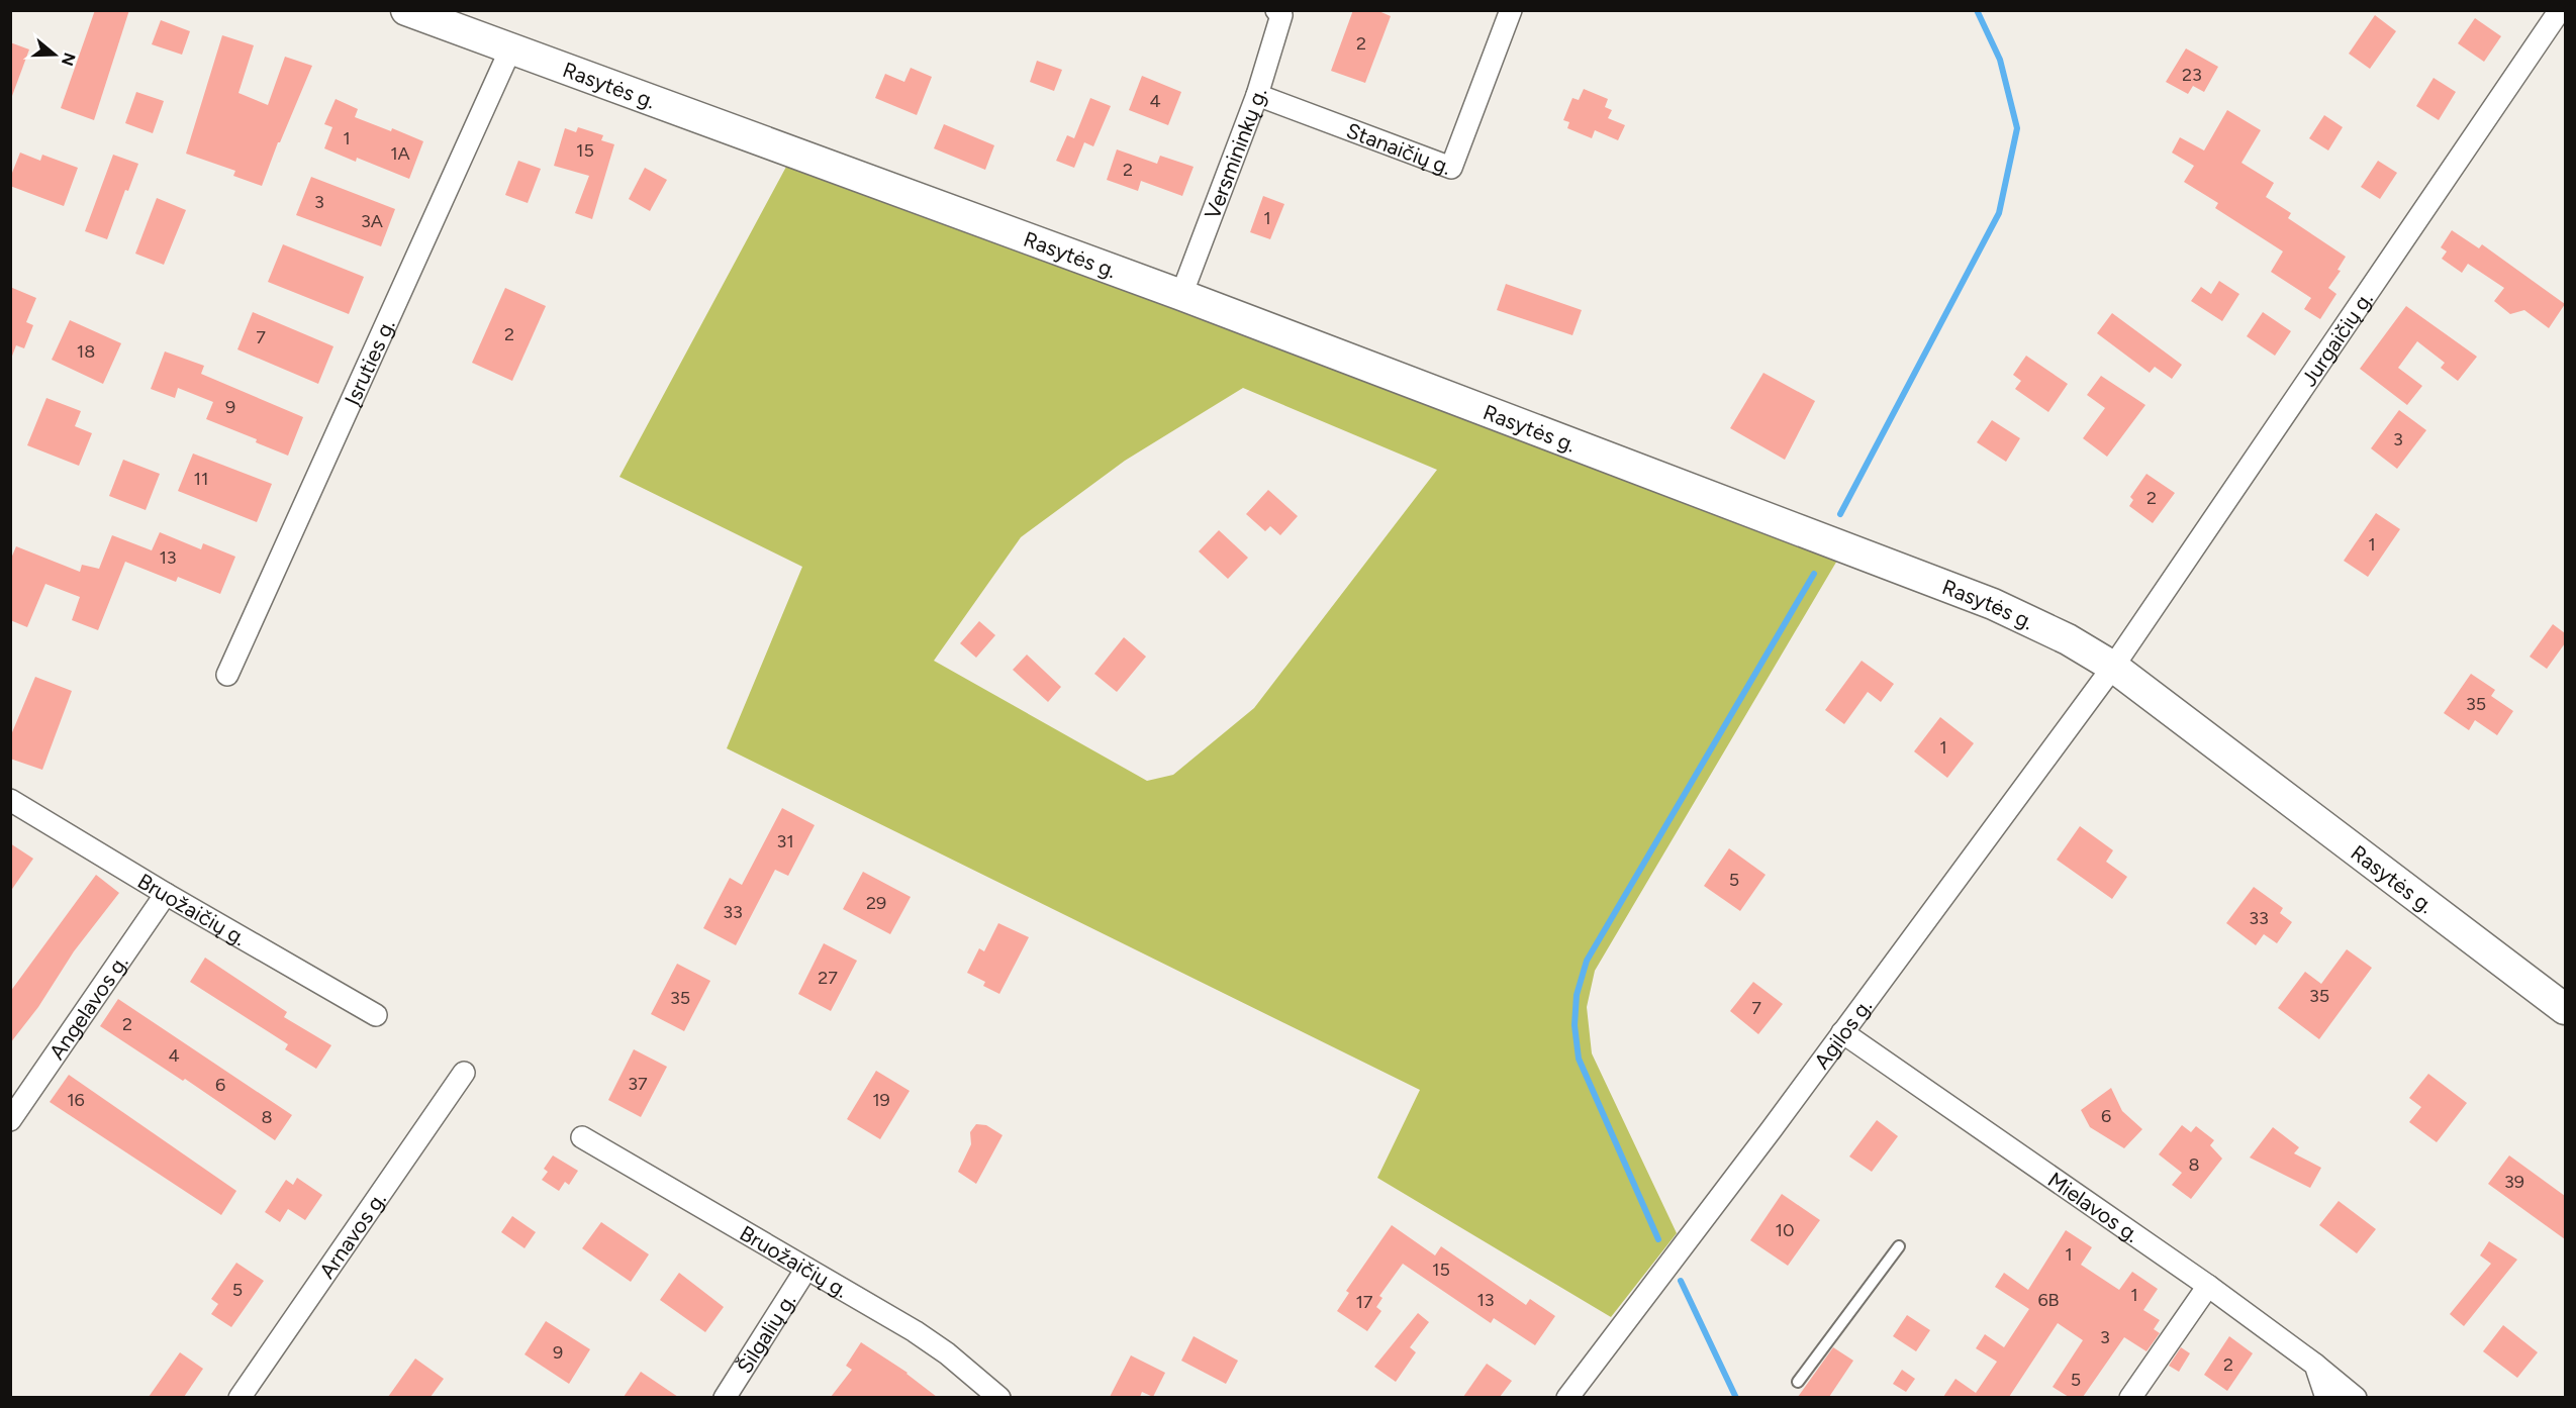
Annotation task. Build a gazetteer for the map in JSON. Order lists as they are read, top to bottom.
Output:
{
  "streets": {
    "main road": ["Rasytės g."],
    "street": [
      "Stanaičių g.",
      "Versmininkų g.",
      "Jurgaičių g.",
      "Įsruties g.",
      "Bruožaičių g.",
      "Angelavos g.",
      "Agilos g.",
      "Mielavos g.",
      "Arnavos g.",
      "Šilgalių g."
    ]
  },
  "crossings": [
    ["Rasytės g.", "Versmininkų g."],
    ["Rasytės g.", "Jurgaičių g."],
    ["Rasytės g.", "Įsruties g."],
    ["Rasytės g.", "Agilos g."],
    ["Stanaičių g.", "Versmininkų g."],
    ["Jurgaičių g.", "Agilos g."],
    ["Bruožaičių g.", "Angelavos g."],
    ["Bruožaičių g.", "Šilgalių g."],
    ["Agilos g.", "Mielavos g."]
  ],
  "house_numbers": [
    "2",
    "23",
    "4",
    "1",
    "15",
    "1A",
    "2",
    "3",
    "1",
    "3A",
    "2",
    "7",
    "18",
    "9",
    "3",
    "11",
    "2",
    "1",
    "13",
    "35",
    "1",
    "31",
    "5",
    "29",
    "33",
    "33",
    "27",
    "35",
    "35",
    "7",
    "2",
    "4",
    "37",
    "6",
    "16",
    "19",
    "6",
    "8",
    "8",
    "39",
    "10",
    "1",
    "15",
    "5",
    "1",
    "13",
    "6B",
    "17",
    "3",
    "9",
    "2",
    "5"
  ],
  "north": "right"
}
